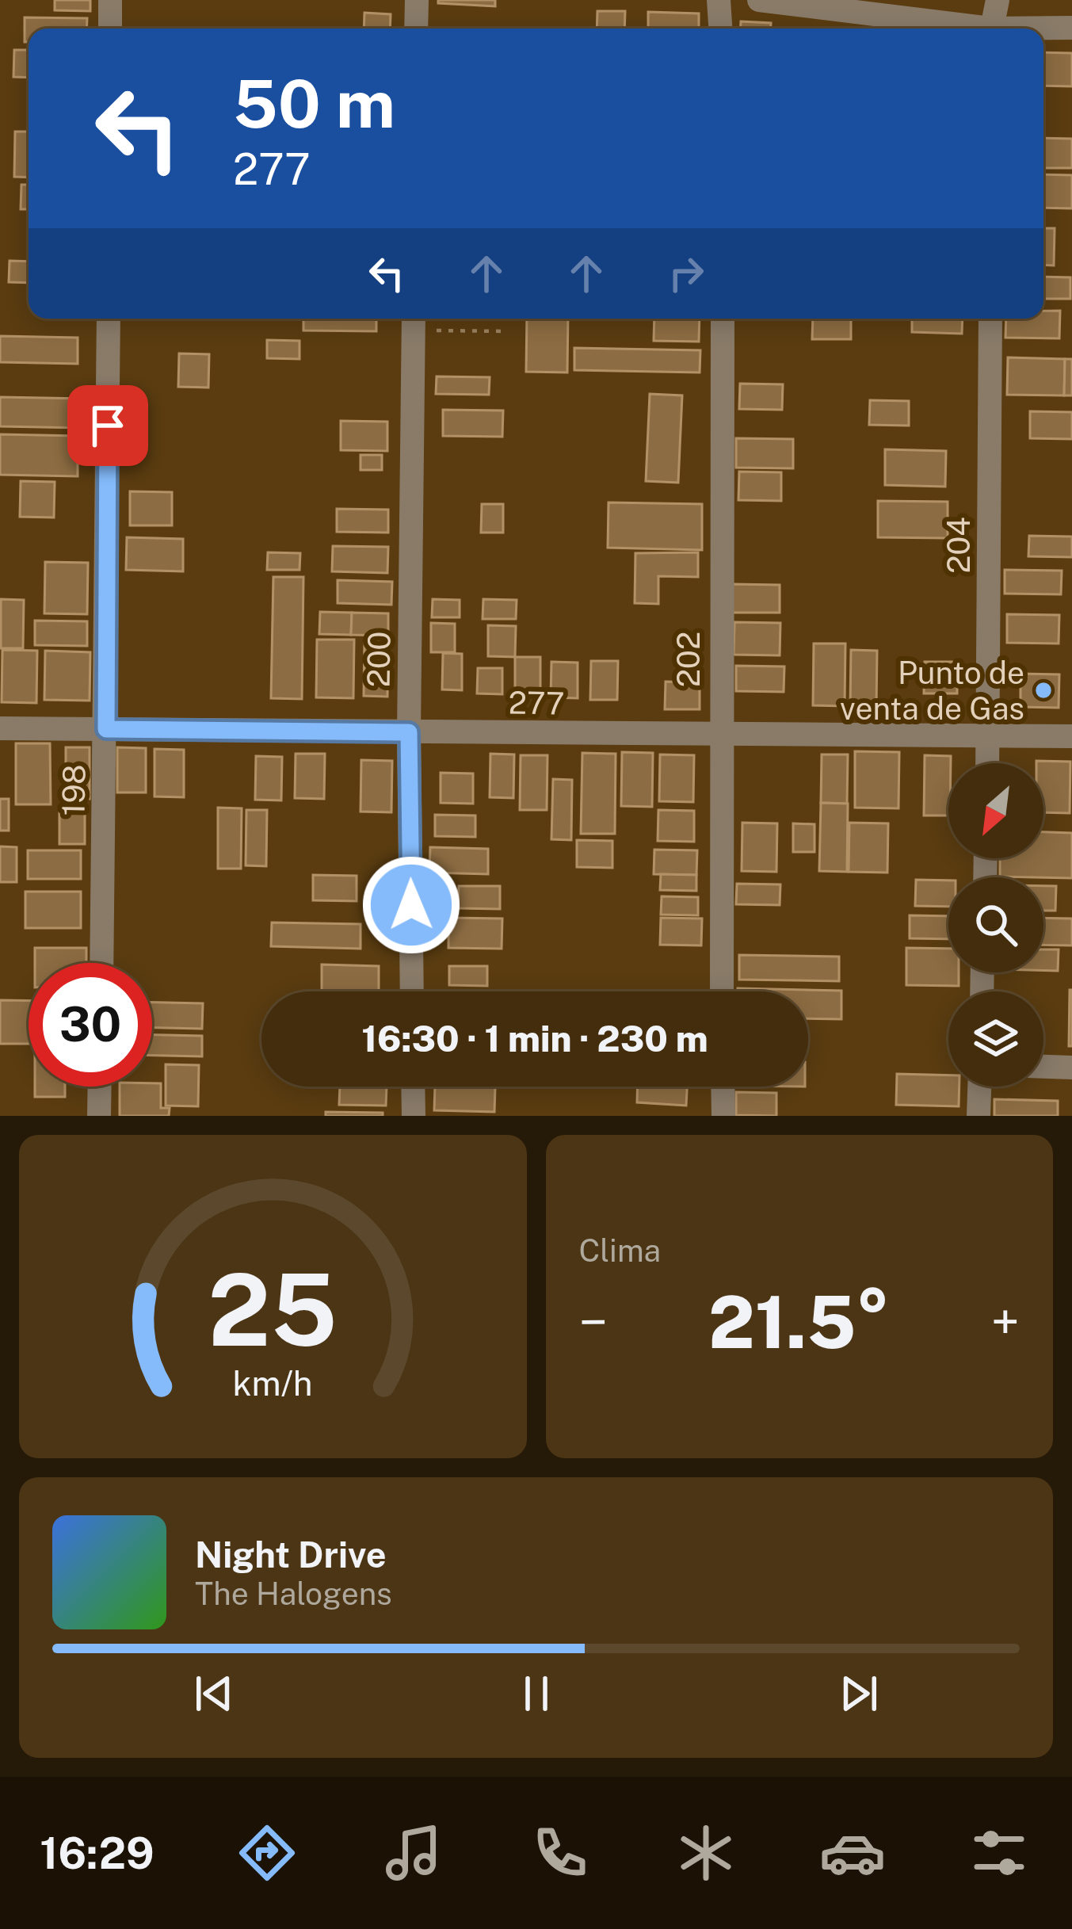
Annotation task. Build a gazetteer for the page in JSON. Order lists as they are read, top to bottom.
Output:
{
  "streets": {
    "street": [
      "204",
      "200",
      "202",
      "277",
      "198"
    ]
  },
  "crossings": [
    ["204", "277"],
    ["200", "277"],
    ["202", "277"],
    ["277", "198"]
  ],
  "places": ["Punto de venta de Gas"],
  "north": "bottom left",
  "page": {
    "turn": ["50 m", "277"],
    "limit": "30",
    "trip": "16:30 · 1 min · 230 m",
    "tile": "Clima",
    "heat": ["−", "21.5°", "+"],
    "song": ["Night Drive", "The Halogens"],
    "tabs": "16:29",
    "gauge": ["25", "km/h"]
  }
}
